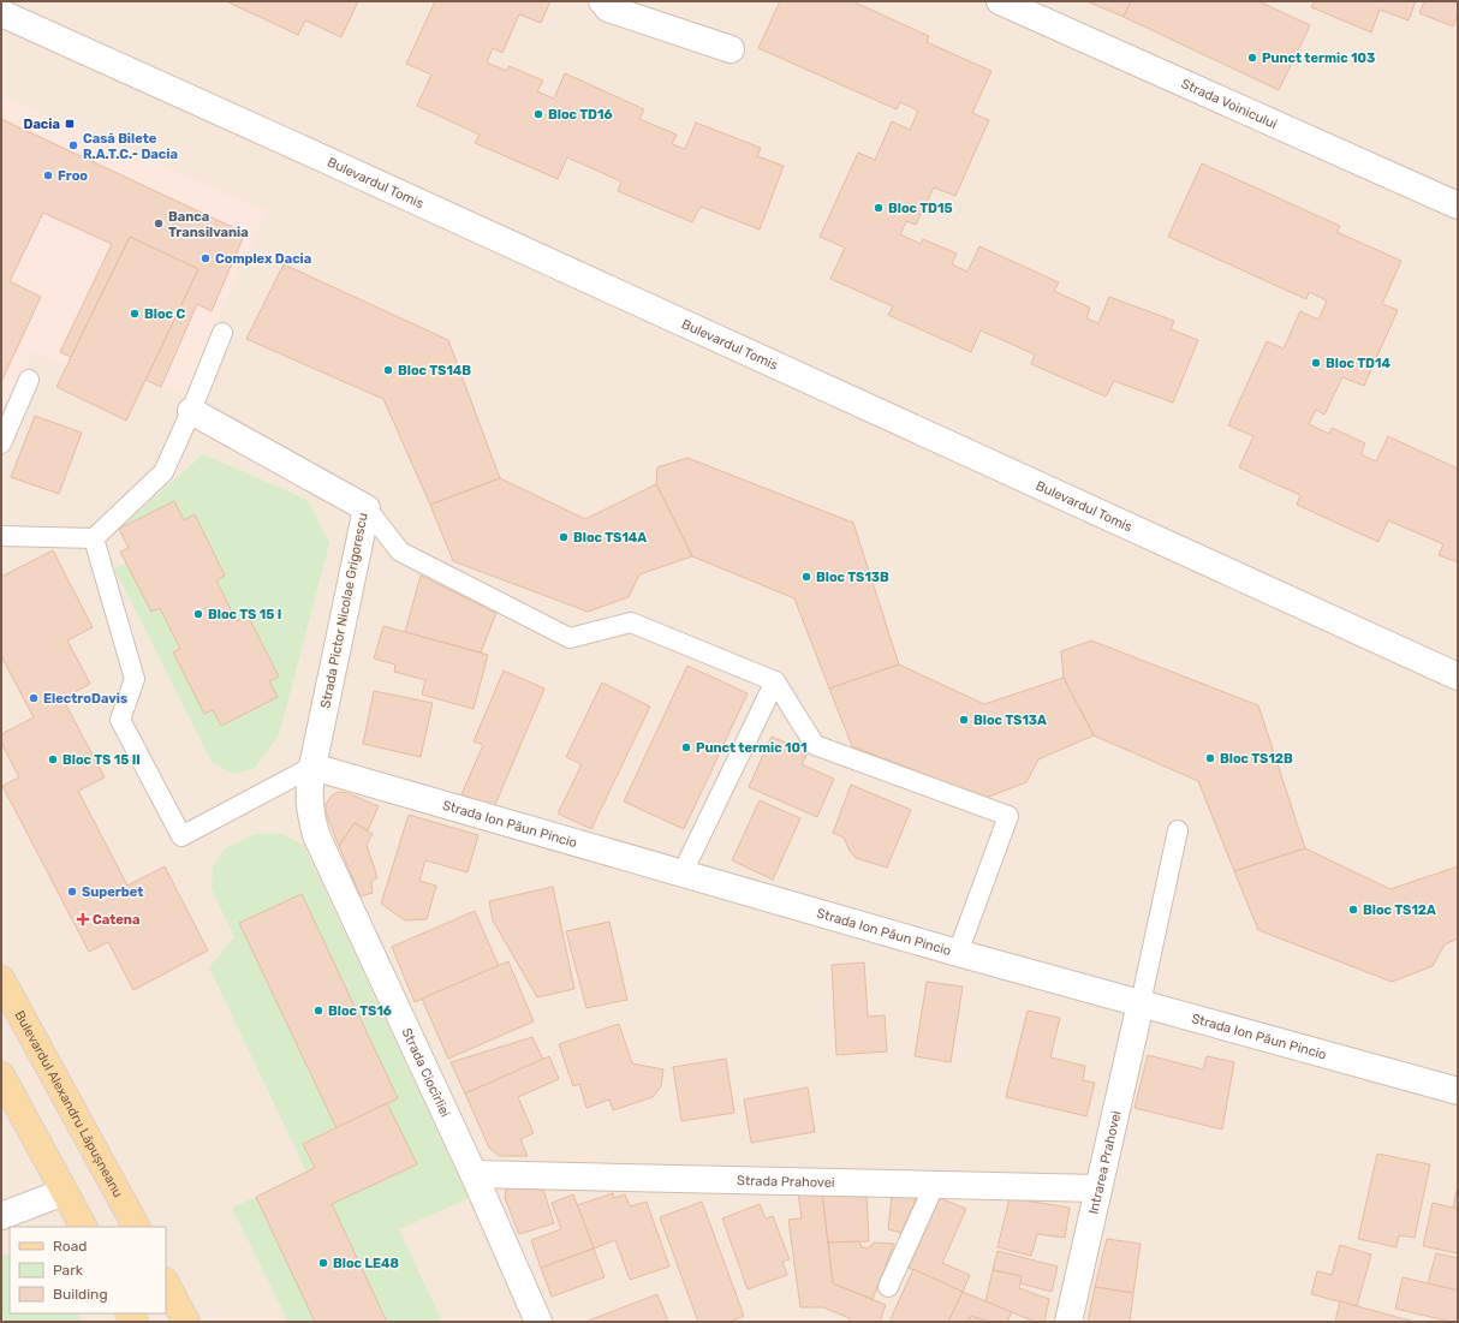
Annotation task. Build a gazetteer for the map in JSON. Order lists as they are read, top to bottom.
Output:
{
  "streets": {
    "main road": ["Bulevardul Alexandru Lăpușneanu"],
    "street": [
      "Strada Voinicului",
      "Bulevardul Tomis",
      "Strada Pictor Nicolae Grigorescu",
      "Strada Ion Păun Pincio",
      "Strada Ciocîrliei",
      "Intrarea Prahovei",
      "Strada Prahovei"
    ]
  },
  "crossings": [
    ["Strada Pictor Nicolae Grigorescu", "Strada Ion Păun Pincio"],
    ["Strada Pictor Nicolae Grigorescu", "Strada Ciocîrliei"],
    ["Strada Ion Păun Pincio", "Strada Ciocîrliei"],
    ["Strada Ion Păun Pincio", "Intrarea Prahovei"],
    ["Strada Ciocîrliei", "Strada Prahovei"],
    ["Intrarea Prahovei", "Strada Prahovei"]
  ],
  "places": {
    "other": [
      "Punct termic 103",
      "Bloc TD16",
      "Casă Bilete R.A.T.C.- Dacia",
      "Froo",
      "Bloc TD15",
      "Banca Transilvania",
      "Complex Dacia",
      "Bloc C",
      "Bloc TD14",
      "Bloc TS14B",
      "Bloc TS14A",
      "Bloc TS13B",
      "Bloc TS 15 I",
      "ElectroDavis",
      "Bloc TS13A",
      "Punct termic 101",
      "Bloc TS12B",
      "Bloc TS 15 II",
      "Superbet",
      "Bloc TS12A",
      "Bloc TS16",
      "Bloc LE48"
    ],
    "transit": ["Dacia"],
    "health": ["Catena"]
  },
  "legend": ["Road", "Park", "Building"]
}
